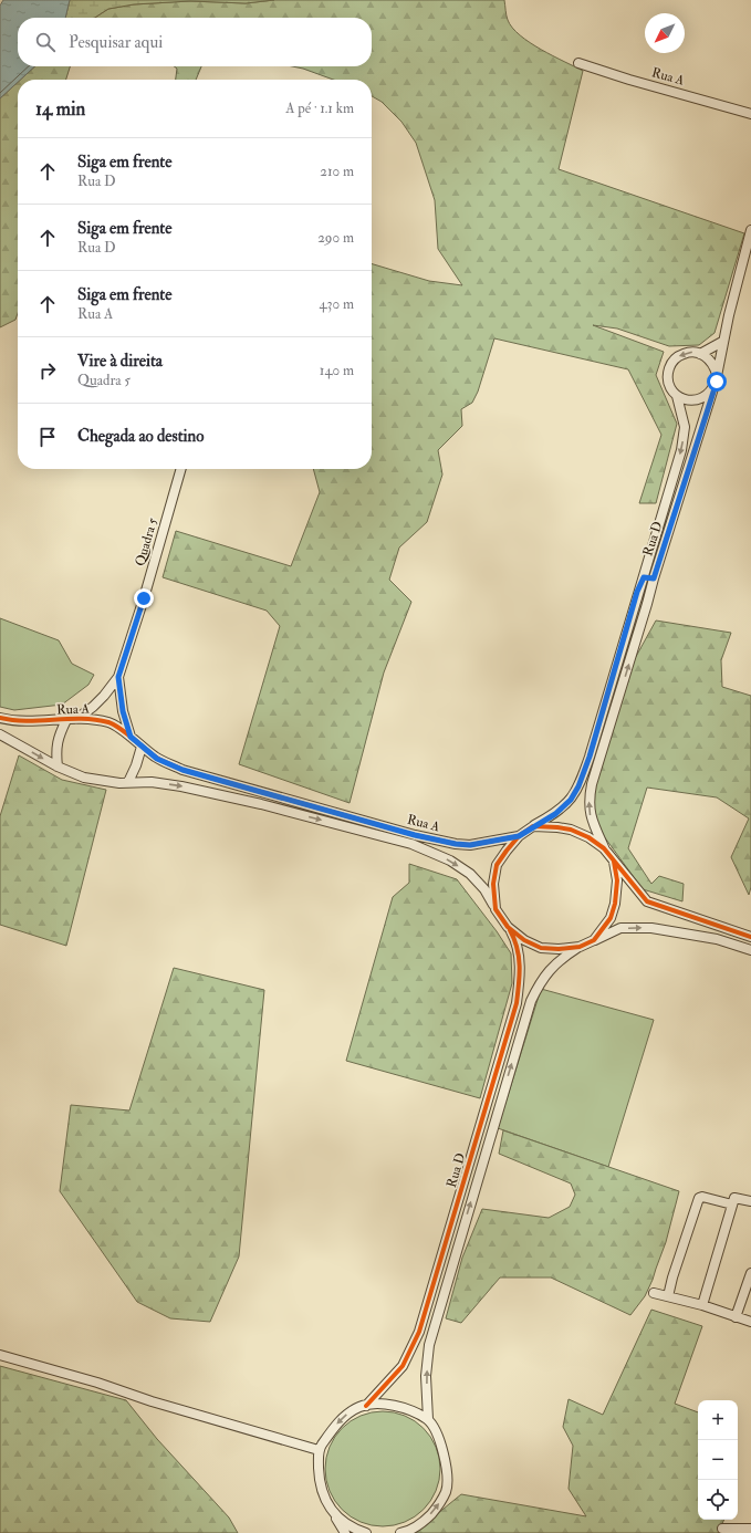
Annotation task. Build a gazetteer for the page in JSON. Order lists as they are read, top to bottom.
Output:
{
  "streets": {
    "street": ["Rua A", "Rua D", "Quadra 5"]
  },
  "crossings": [
    ["Rua A", "Rua D"],
    ["Rua A", "Quadra 5"]
  ],
  "north": "bottom left",
  "page": {
    "search": "Pesquisar aqui",
    "heading": ["14 min", "A pé · 1.1 km"],
    "list": [
      ["Siga em frente", "Rua D", "210 m"],
      ["Siga em frente", "Rua D", "290 m"],
      ["Siga em frente", "Rua A", "430 m"],
      ["Vire à direita", "Quadra 5", "140 m"],
      "Chegada ao destino"
    ],
    "map_buttons": ["+", "−"]
  }
}
